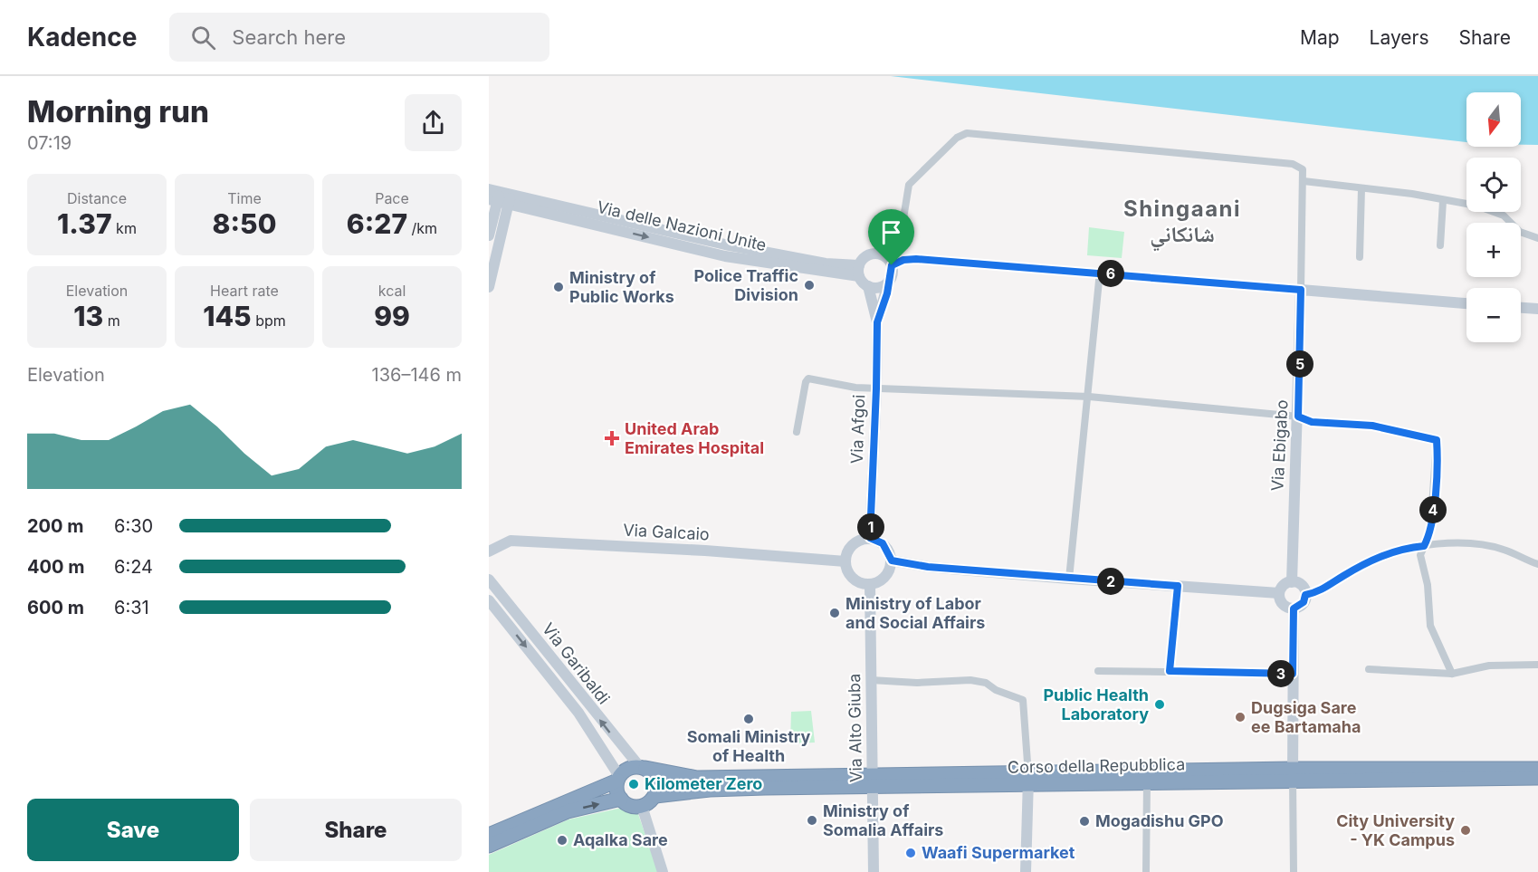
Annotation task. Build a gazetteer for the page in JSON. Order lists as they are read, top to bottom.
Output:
{
  "streets": {
    "street": [
      "Via delle Nazioni Unite",
      "Via Afgoi",
      "Via Ebigabo",
      "Via Galcaio",
      "Via Garibaldi",
      "Via Alto Giuba"
    ]
  },
  "crossings": [
    ["Via Afgoi", "Via Galcaio"],
    ["Via Afgoi", "Via Alto Giuba"],
    ["Via Galcaio", "Via Alto Giuba"]
  ],
  "districts": ["Shingaani شانكاني"],
  "places": {
    "other": [
      "Police Traffic Division",
      "Ministry of Public Works",
      "Ministry of Labor and Social Affairs",
      "Public Health Laboratory",
      "Dugsiga Sare ee Bartamaha",
      "Somali Ministry of Health",
      "Kilometer Zero",
      "Ministry of Somalia Affairs",
      "Mogadishu GPO",
      "City University - YK Campus",
      "Aqalka Sare",
      "Waafi Supermarket"
    ],
    "health": ["United Arab Emirates Hospital"]
  },
  "north": "bottom",
  "page": {
    "header": "Kadence",
    "search": "Search here",
    "nav": ["Map", "Layers", "Share"],
    "heading": ["Morning run", "07:19"],
    "map_buttons": ["+", "−"],
    "stats": [
      ["Distance", "1.37 km"],
      ["Time", "8:50"],
      ["Pace", "6:27 /km"],
      ["Elevation", "13 m"],
      ["Heart rate", "145 bpm"],
      ["kcal", "99"]
    ],
    "pins": [
      "6",
      "5",
      "4",
      "1",
      "2",
      "3"
    ],
    "chart": ["Elevation", "136–146 m"],
    "list": [
      {
        "name": "200 m",
        "note": "6:30"
      },
      {
        "name": "400 m",
        "note": "6:24"
      },
      {
        "name": "600 m",
        "note": "6:31"
      }
    ],
    "buttons": ["Save", "Share"]
  }
}
